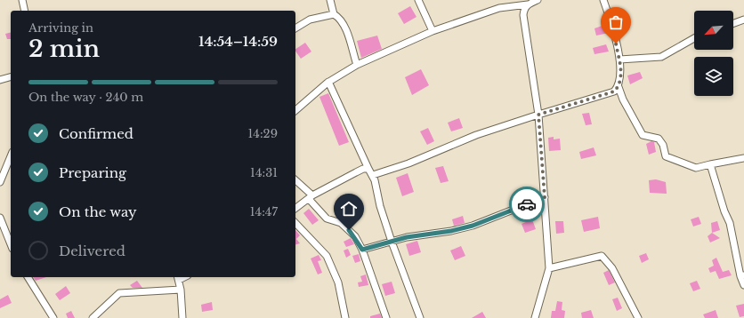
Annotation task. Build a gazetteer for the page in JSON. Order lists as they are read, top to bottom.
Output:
{
  "north": "bottom left",
  "page": {
    "heading": ["2 min", "Arriving in", "14:54–14:59"],
    "bar": "On the way · 240 m",
    "list": [
      ["Confirmed", "14:29"],
      ["Preparing", "14:31"],
      ["On the way", "14:47"],
      "Delivered"
    ]
  }
}
